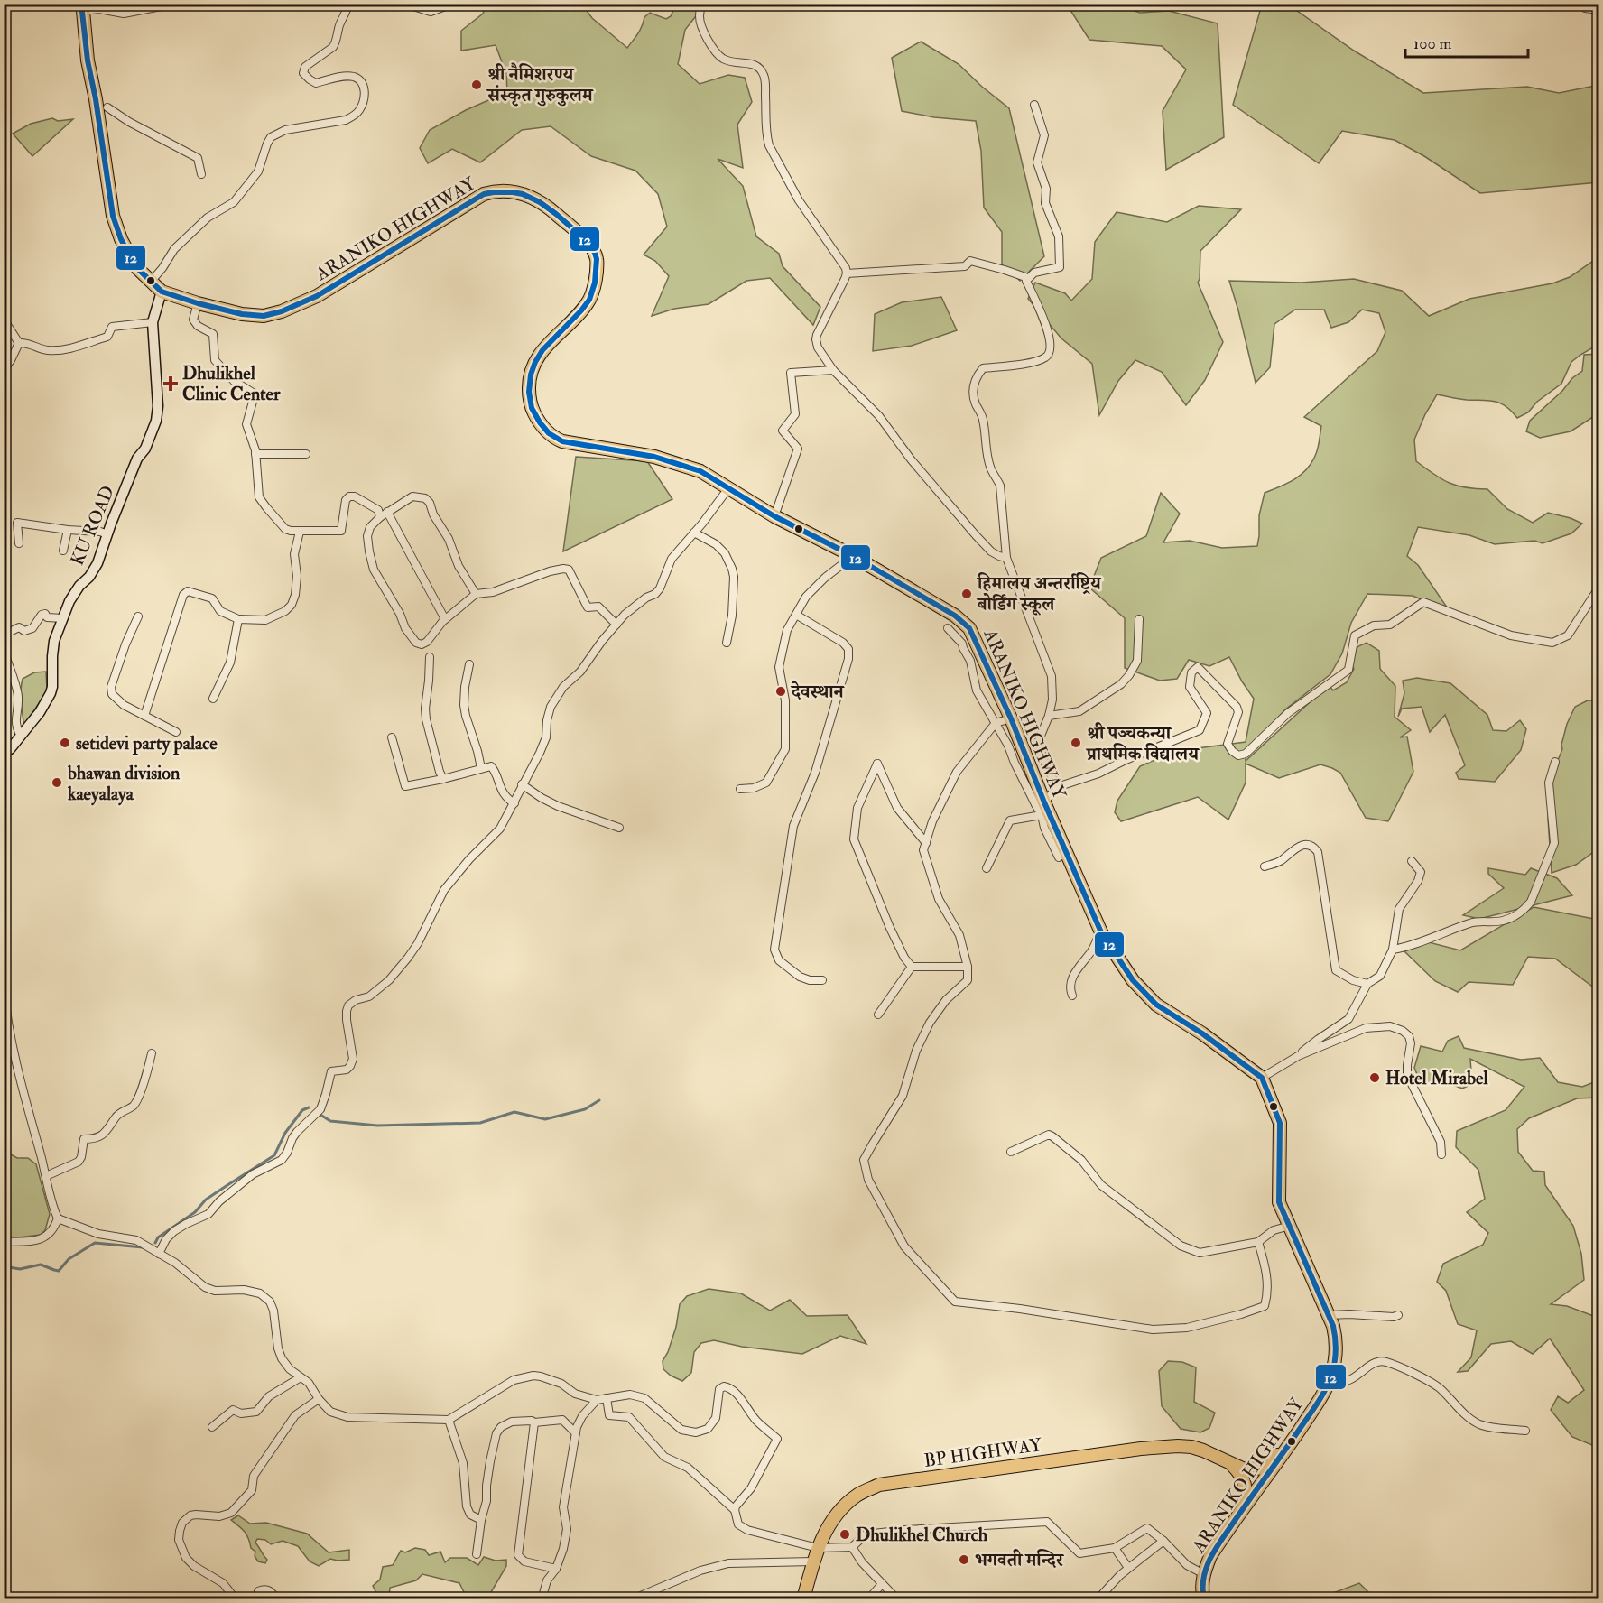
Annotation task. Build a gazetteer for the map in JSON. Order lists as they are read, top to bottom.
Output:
{
  "streets": {
    "highway": ["ARANIKO HIGHWAY", "BP HIGHWAY"],
    "street": ["KU ROAD"]
  },
  "crossings": [
    ["ARANIKO HIGHWAY", "KU ROAD"],
    ["ARANIKO HIGHWAY", "BP HIGHWAY"]
  ],
  "places": {
    "other": [
      "श्री नैमिशरण्य संस्कृत गुरुकुलम",
      "हिमालय अन्तर्राष्ट्रिय बोर्डिंग स्कूल",
      "देवस्थान",
      "setidevi party palace",
      "श्री पञ्चकन्या प्राथमिक विद्यालय",
      "bhawan division kaeyalaya",
      "Hotel Mirabel",
      "Dhulikhel Church",
      "भगवती मन्दिर"
    ],
    "health": ["Dhulikhel Clinic Center"]
  },
  "lines": ["transit line 12"],
  "scale_bar": "100 m"
}
